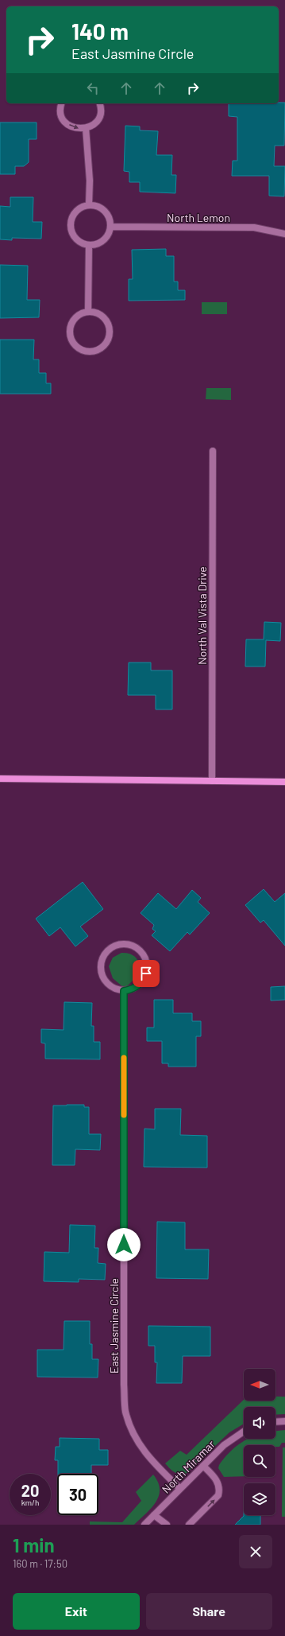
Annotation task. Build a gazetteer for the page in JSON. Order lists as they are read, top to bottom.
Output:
{
  "streets": {
    "street": [
      "North Lemon",
      "North Val Vista Drive",
      "East Jasmine Circle",
      "North Miramar"
    ]
  },
  "crossings": [
    ["East Jasmine Circle", "North Miramar"]
  ],
  "north": "left",
  "page": {
    "turn": ["140 m", "East Jasmine Circle"],
    "speed": "20 km/h",
    "limit": "30",
    "heading": ["1 min", "160 m · 17:50"],
    "buttons": ["Exit", "Share"]
  }
}
